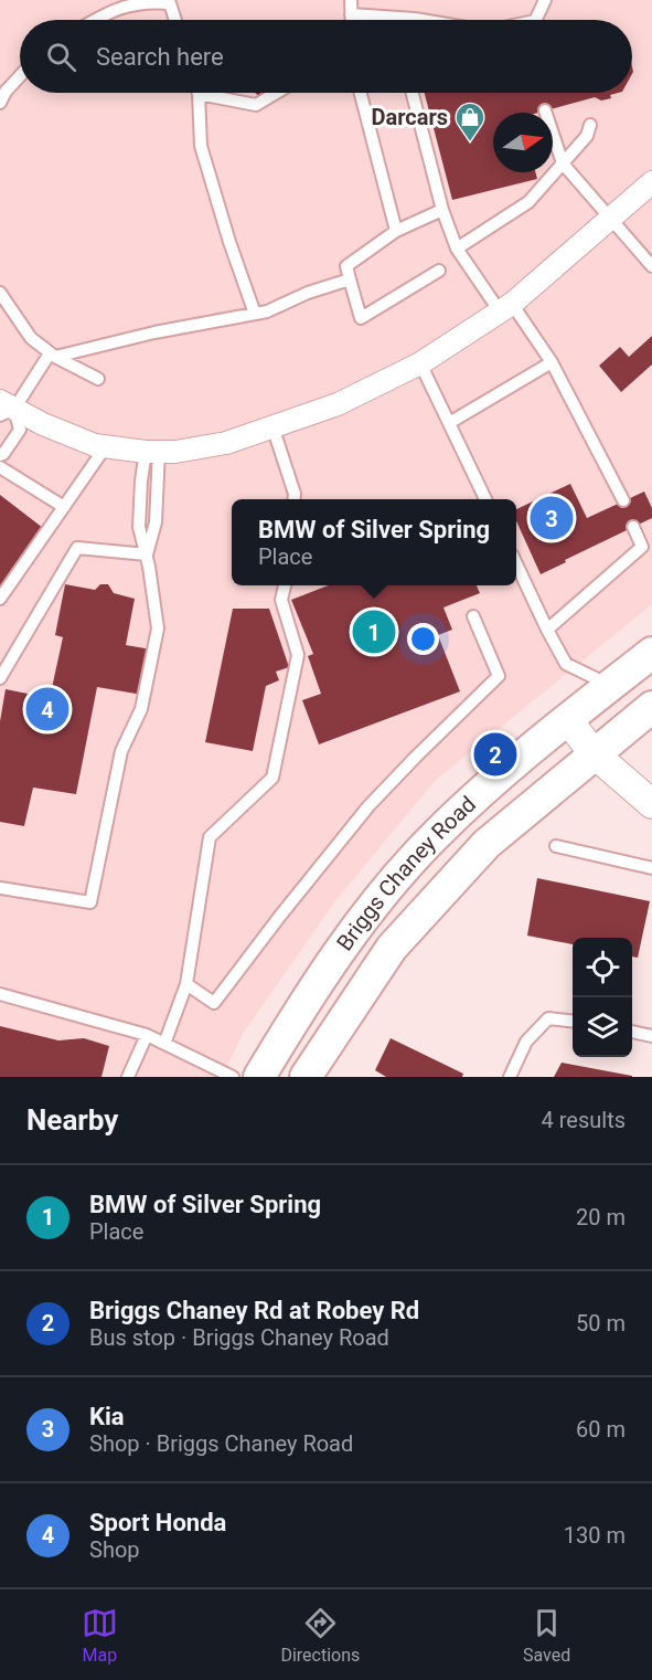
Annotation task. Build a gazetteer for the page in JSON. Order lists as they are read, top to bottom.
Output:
{
  "streets": {
    "main road": ["Briggs Chaney Road"]
  },
  "places": {
    "shop": ["Darcars"]
  },
  "north": "right",
  "page": {
    "search": "Search here",
    "pins": [
      "3",
      "1",
      "4",
      "2"
    ],
    "popup": ["BMW of Silver Spring", "Place"],
    "heading": ["Nearby", "4 results"],
    "list": [
      {
        "mark": "1",
        "name": "BMW of Silver Spring",
        "note": "Place",
        "value": "20 m"
      },
      {
        "mark": "2",
        "name": "Briggs Chaney Rd at Robey Rd",
        "note": "Bus stop · Briggs Chaney Road",
        "value": "50 m"
      },
      {
        "mark": "3",
        "name": "Kia",
        "note": "Shop · Briggs Chaney Road",
        "value": "60 m"
      },
      {
        "mark": "4",
        "name": "Sport Honda",
        "note": "Shop",
        "value": "130 m"
      }
    ],
    "nav": ["Map", "Directions", "Saved"]
  }
}
